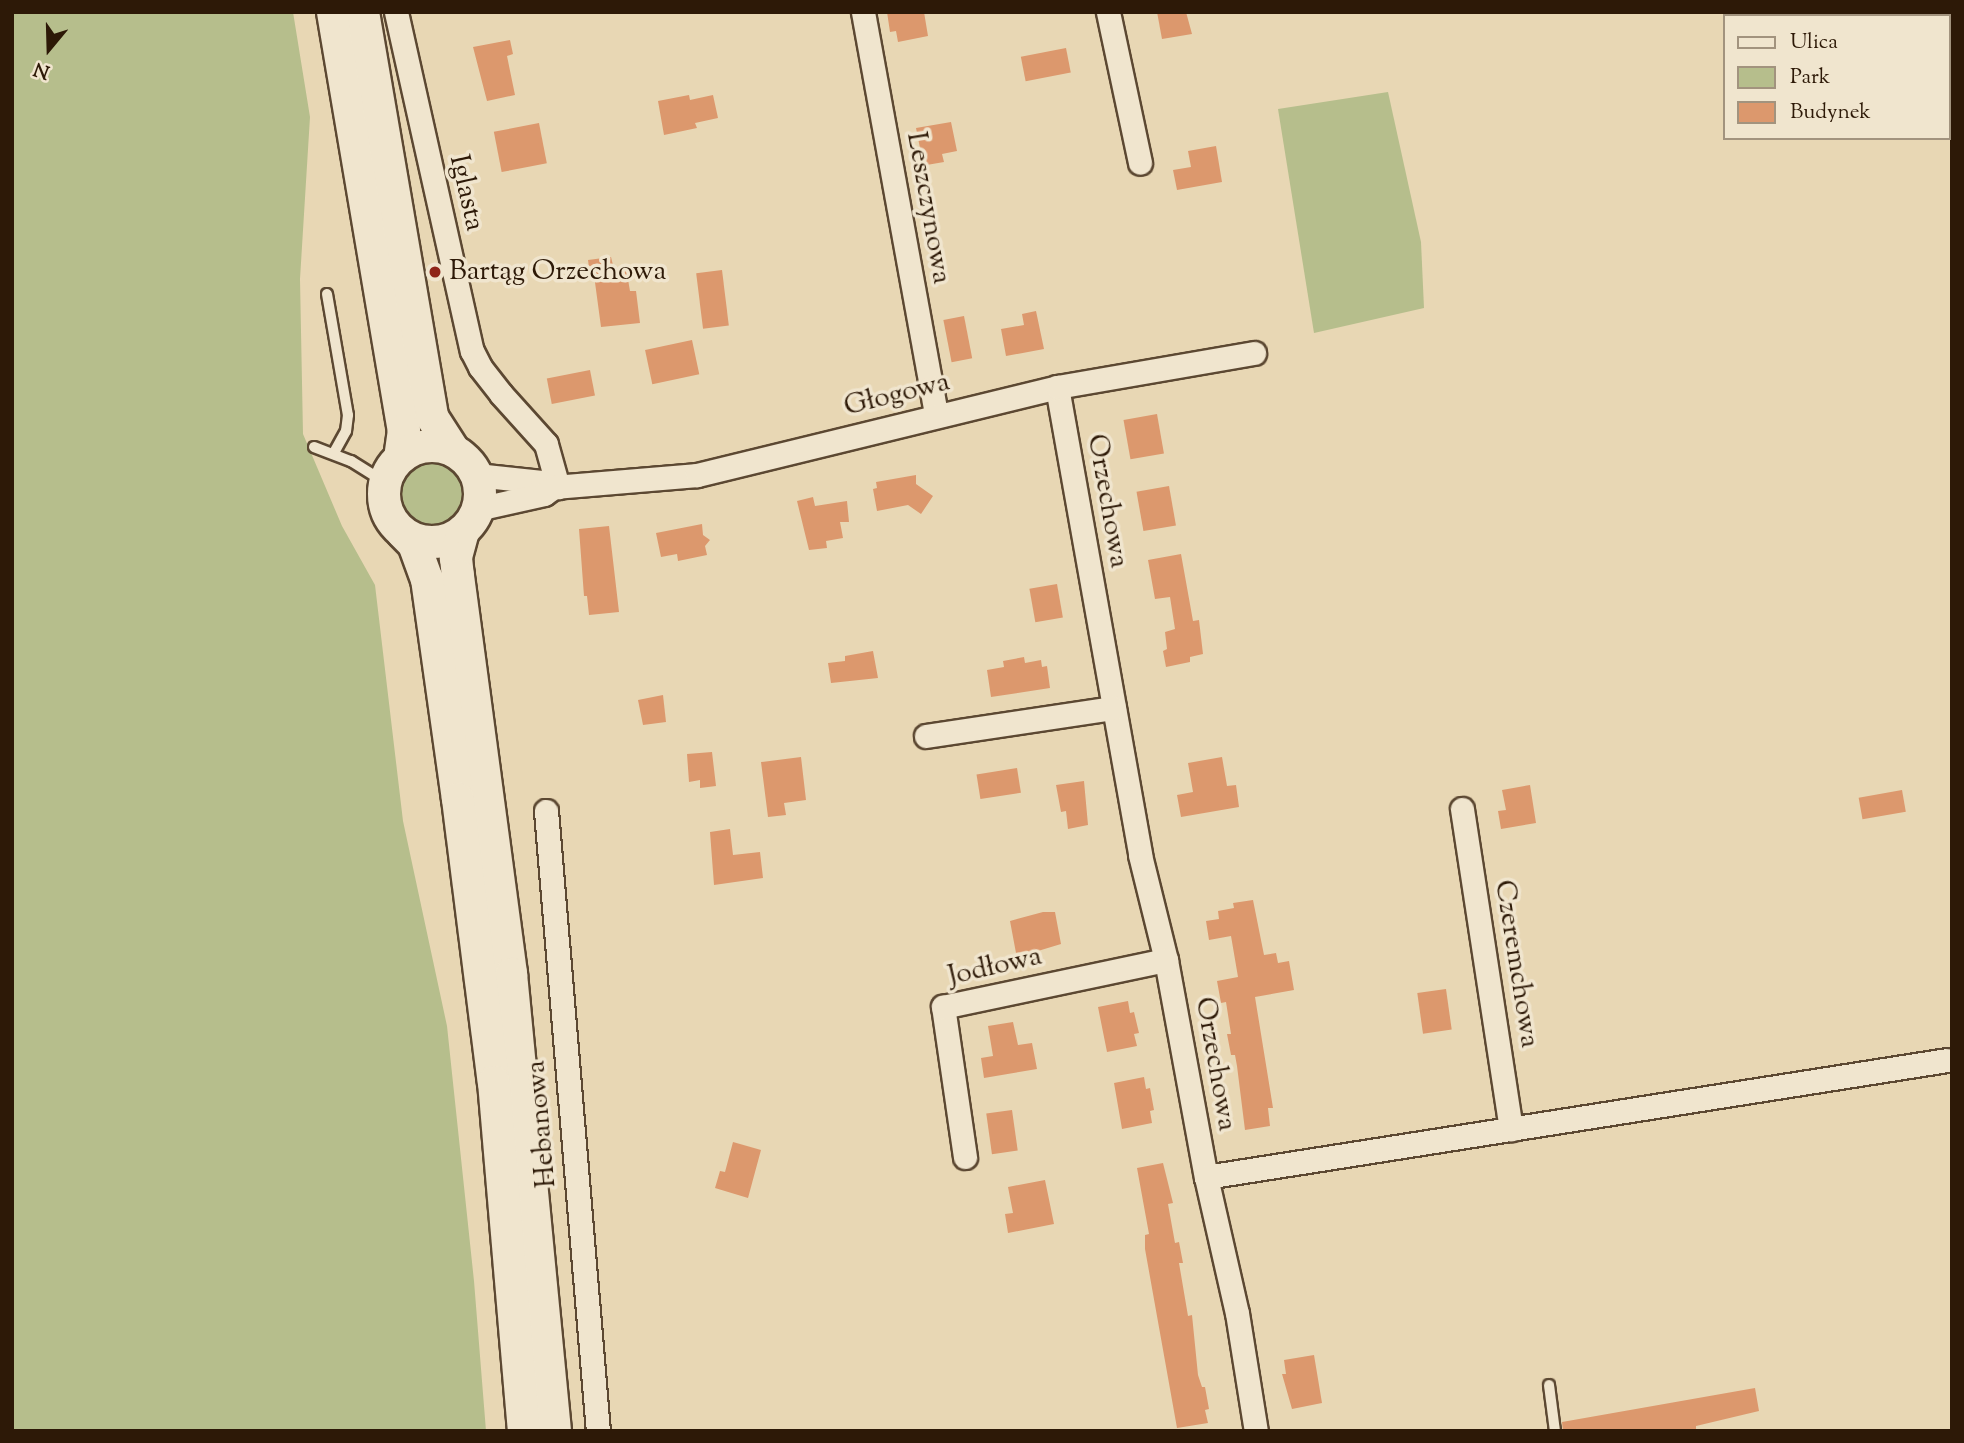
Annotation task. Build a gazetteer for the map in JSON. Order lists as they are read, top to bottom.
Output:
{
  "streets": {
    "street": [
      "Iglasta",
      "Leszczynowa",
      "Głogowa",
      "Orzechowa",
      "Czeremchowa",
      "Jodłowa",
      "Hebanowa"
    ]
  },
  "crossings": [
    ["Iglasta", "Głogowa"],
    ["Leszczynowa", "Głogowa"],
    ["Głogowa", "Orzechowa"],
    ["Orzechowa", "Jodłowa"]
  ],
  "places": ["Bartąg Orzechowa"],
  "legend": ["Ulica", "Park", "Budynek"],
  "north": "bottom"
}
